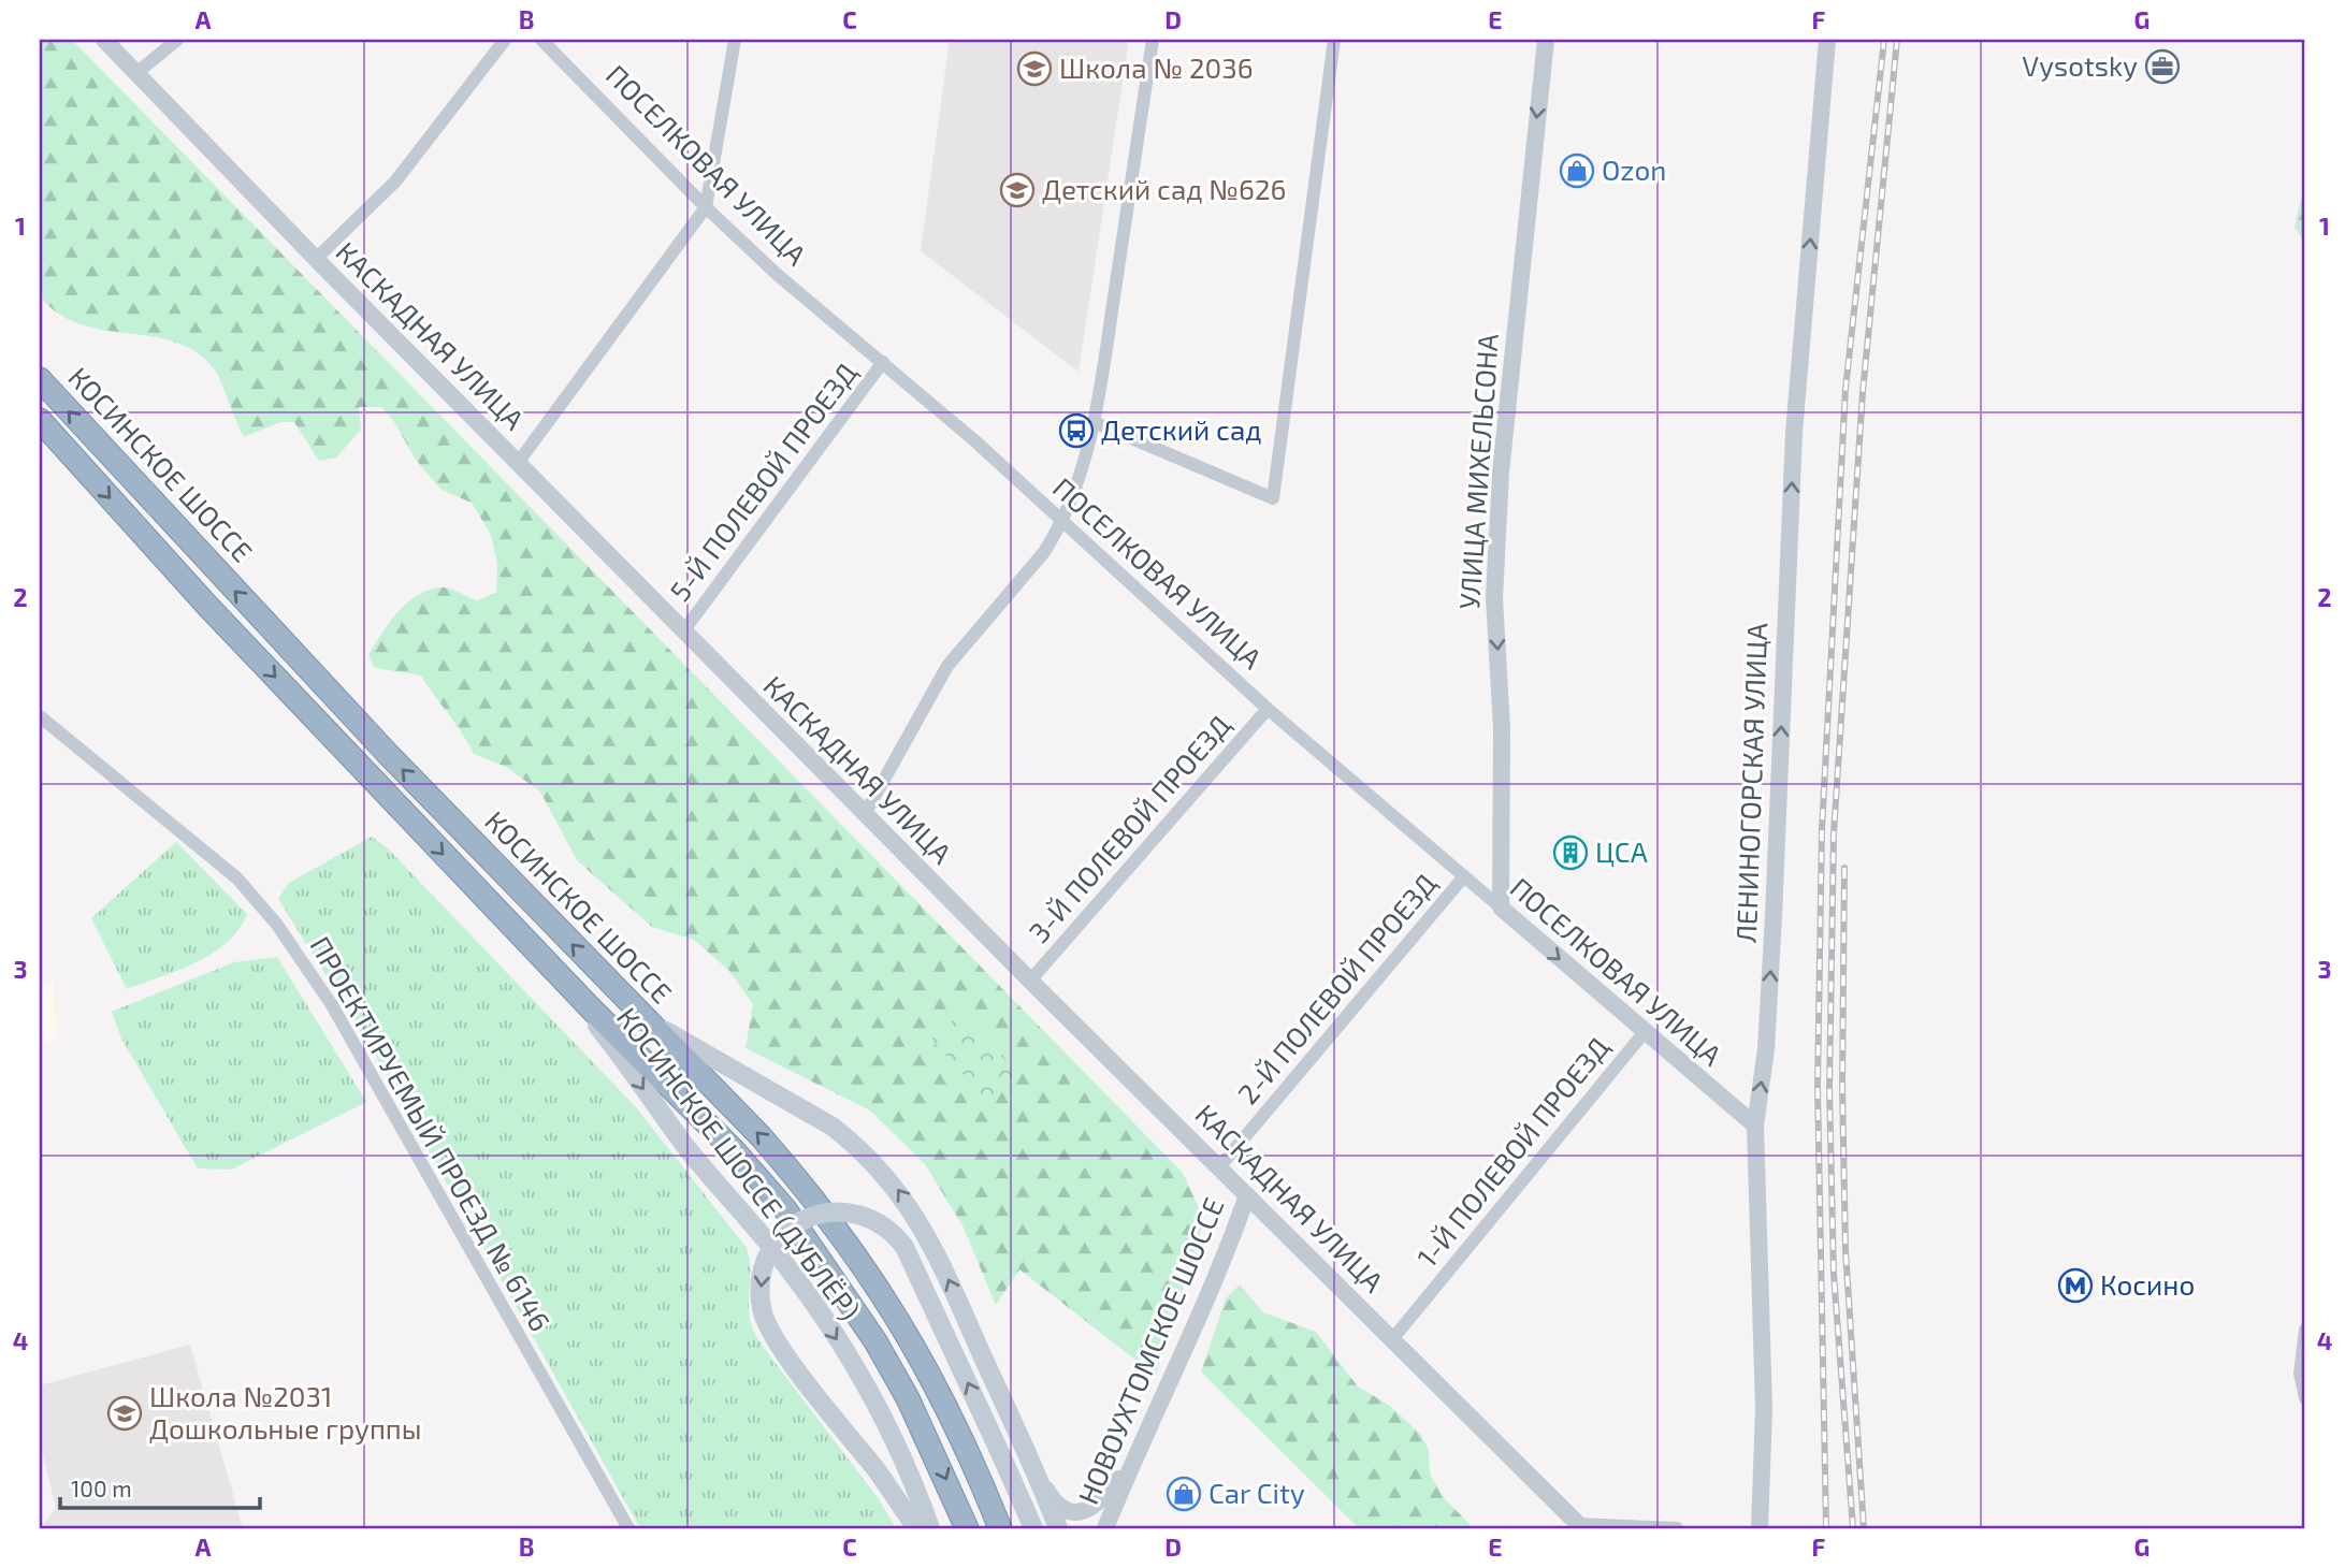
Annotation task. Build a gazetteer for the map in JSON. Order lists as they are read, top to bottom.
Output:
{
  "streets": {
    "highway": ["КОСИНСКОЕ ШОССЕ"],
    "main road": ["КОСИНСКОЕ ШОССЕ (ДУБЛЁР)"],
    "street": [
      "ПОСЕЛКОВАЯ УЛИЦА",
      "КАСКАДНАЯ УЛИЦА",
      "УЛИЦА МИХЕЛЬСОНА",
      "5-Й ПОЛЕВОЙ ПРОЕЗД",
      "ЛЕНИНОГОРСКАЯ УЛИЦА",
      "3-Й ПОЛЕВОЙ ПРОЕЗД",
      "2-Й ПОЛЕВОЙ ПРОЕЗД",
      "ПРОЕКТИРУЕМЫЙ ПРОЕЗД № 6146",
      "1-Й ПОЛЕВОЙ ПРОЕЗД",
      "НОВОУХТОМСКОЕ ШОССЕ"
    ]
  },
  "crossings": [
    ["ПОСЕЛКОВАЯ УЛИЦА", "УЛИЦА МИХЕЛЬСОНА"],
    ["ПОСЕЛКОВАЯ УЛИЦА", "5-Й ПОЛЕВОЙ ПРОЕЗД"],
    ["ПОСЕЛКОВАЯ УЛИЦА", "ЛЕНИНОГОРСКАЯ УЛИЦА"],
    ["ПОСЕЛКОВАЯ УЛИЦА", "3-Й ПОЛЕВОЙ ПРОЕЗД"],
    ["ПОСЕЛКОВАЯ УЛИЦА", "2-Й ПОЛЕВОЙ ПРОЕЗД"],
    ["ПОСЕЛКОВАЯ УЛИЦА", "1-Й ПОЛЕВОЙ ПРОЕЗД"],
    ["КАСКАДНАЯ УЛИЦА", "5-Й ПОЛЕВОЙ ПРОЕЗД"],
    ["КАСКАДНАЯ УЛИЦА", "3-Й ПОЛЕВОЙ ПРОЕЗД"],
    ["КАСКАДНАЯ УЛИЦА", "2-Й ПОЛЕВОЙ ПРОЕЗД"],
    ["КАСКАДНАЯ УЛИЦА", "1-Й ПОЛЕВОЙ ПРОЕЗД"],
    ["КАСКАДНАЯ УЛИЦА", "НОВОУХТОМСКОЕ ШОССЕ"],
    ["КОСИНСКОЕ ШОССЕ", "КОСИНСКОЕ ШОССЕ (ДУБЛЁР)"]
  ],
  "one_way": ["УЛИЦА МИХЕЛЬСОНА", "ЛЕНИНОГОРСКАЯ УЛИЦА"],
  "places": {
    "office": ["Vysotsky"],
    "school or university": ["Школа № 2036", "Детский сад №626", "Школа №2031 Дошкольные группы"],
    "shop": ["Ozon", "Car City"],
    "bus stop": ["Детский сад"],
    "building": ["ЦСА"],
    "metro station": ["Косино"]
  },
  "scale_bar": "100 m",
  "grid": {
    "columns": [
      "A",
      "B",
      "C",
      "D",
      "E",
      "F",
      "G"
    ],
    "rows": [
      "1",
      "2",
      "3",
      "4"
    ]
  }
}
